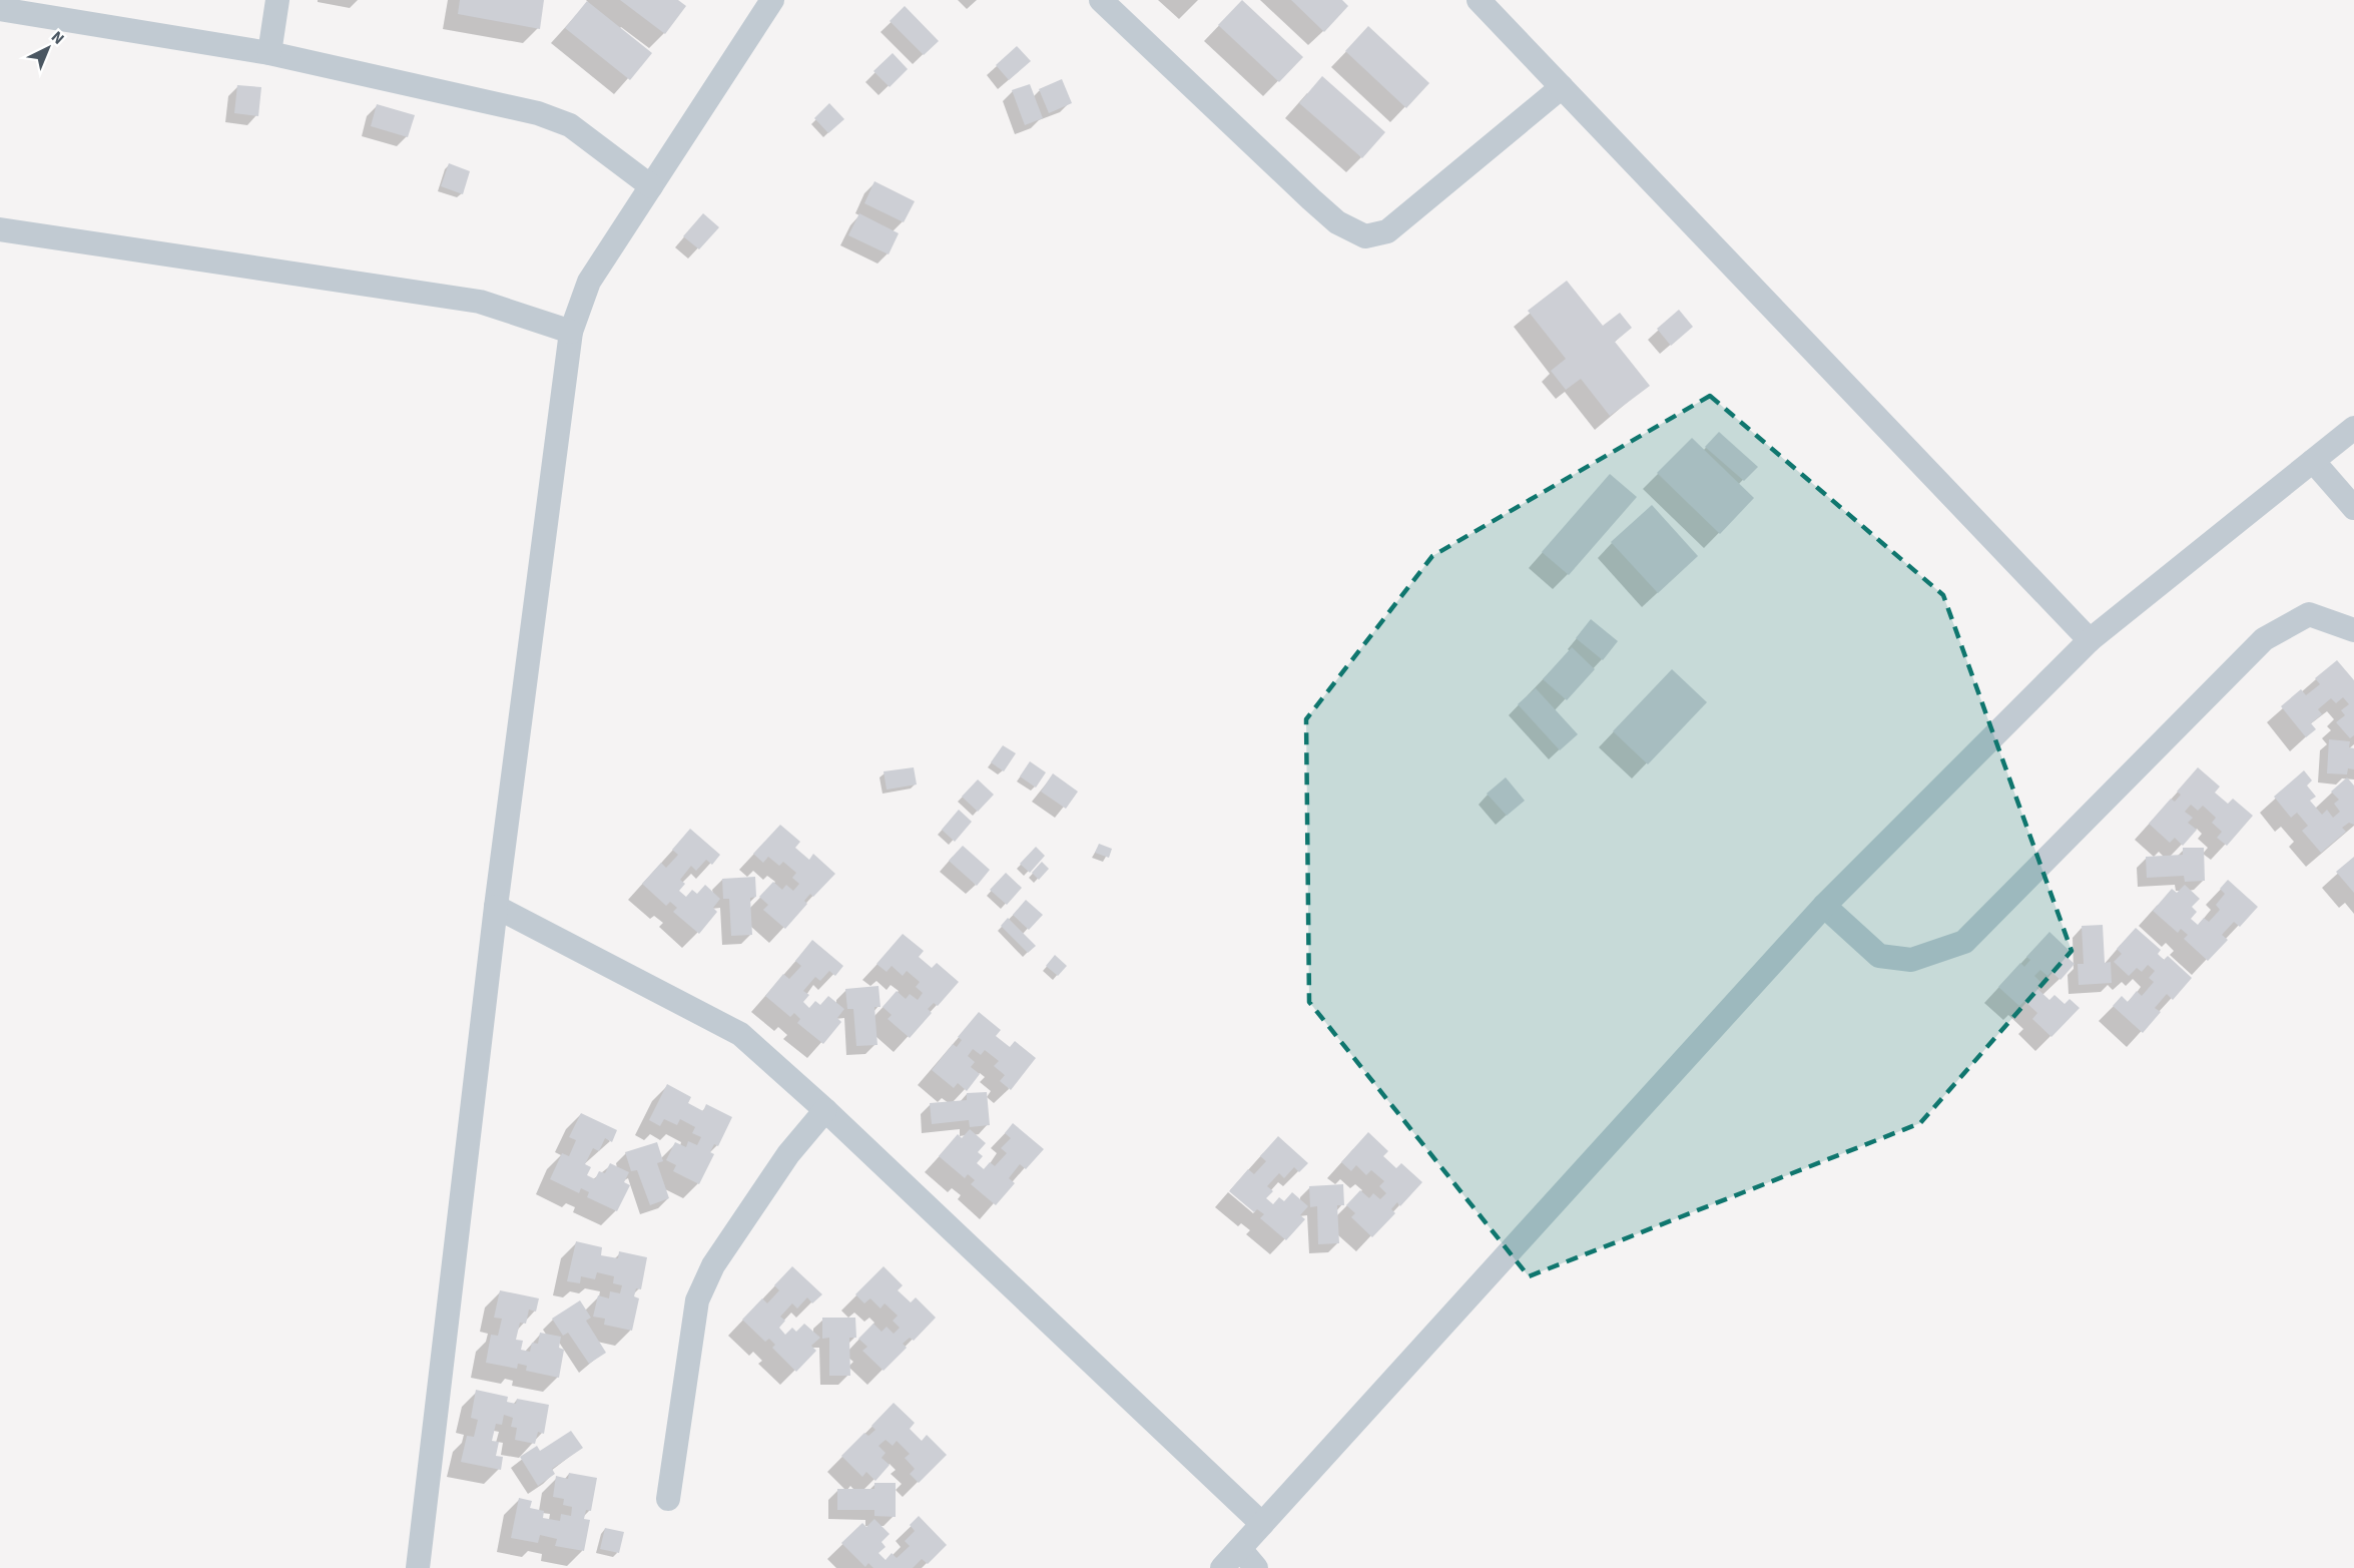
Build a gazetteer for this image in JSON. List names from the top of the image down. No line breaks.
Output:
{"north":"top right"}
